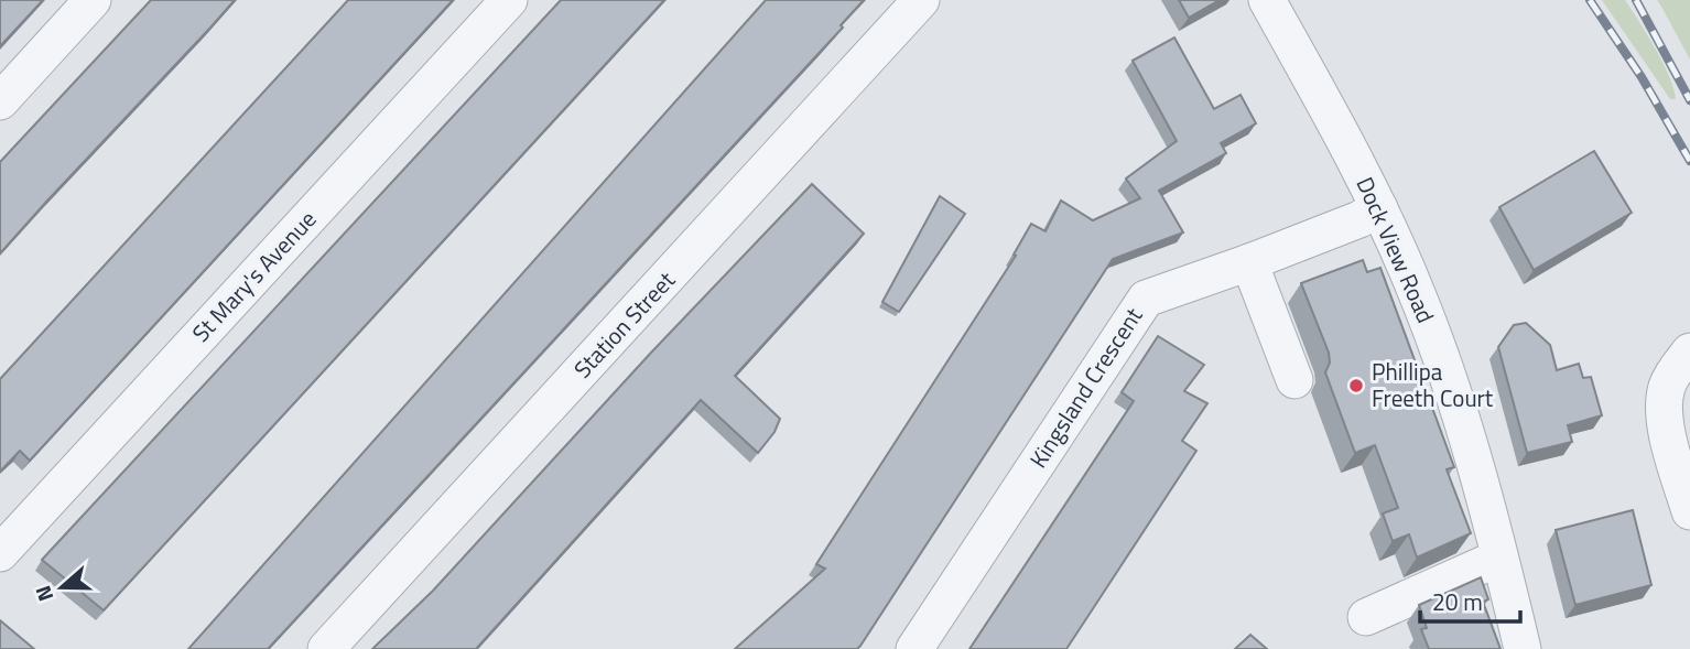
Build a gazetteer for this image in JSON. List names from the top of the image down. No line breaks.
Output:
{"streets":{"street":["Dock View Road","St Mary's Avenue","Station Street","Kingsland Crescent"]},"crossings":[["Dock View Road","Kingsland Crescent"]],"places":["Phillipa Freeth Court"],"scale_bar":"20 m","north":"left"}
